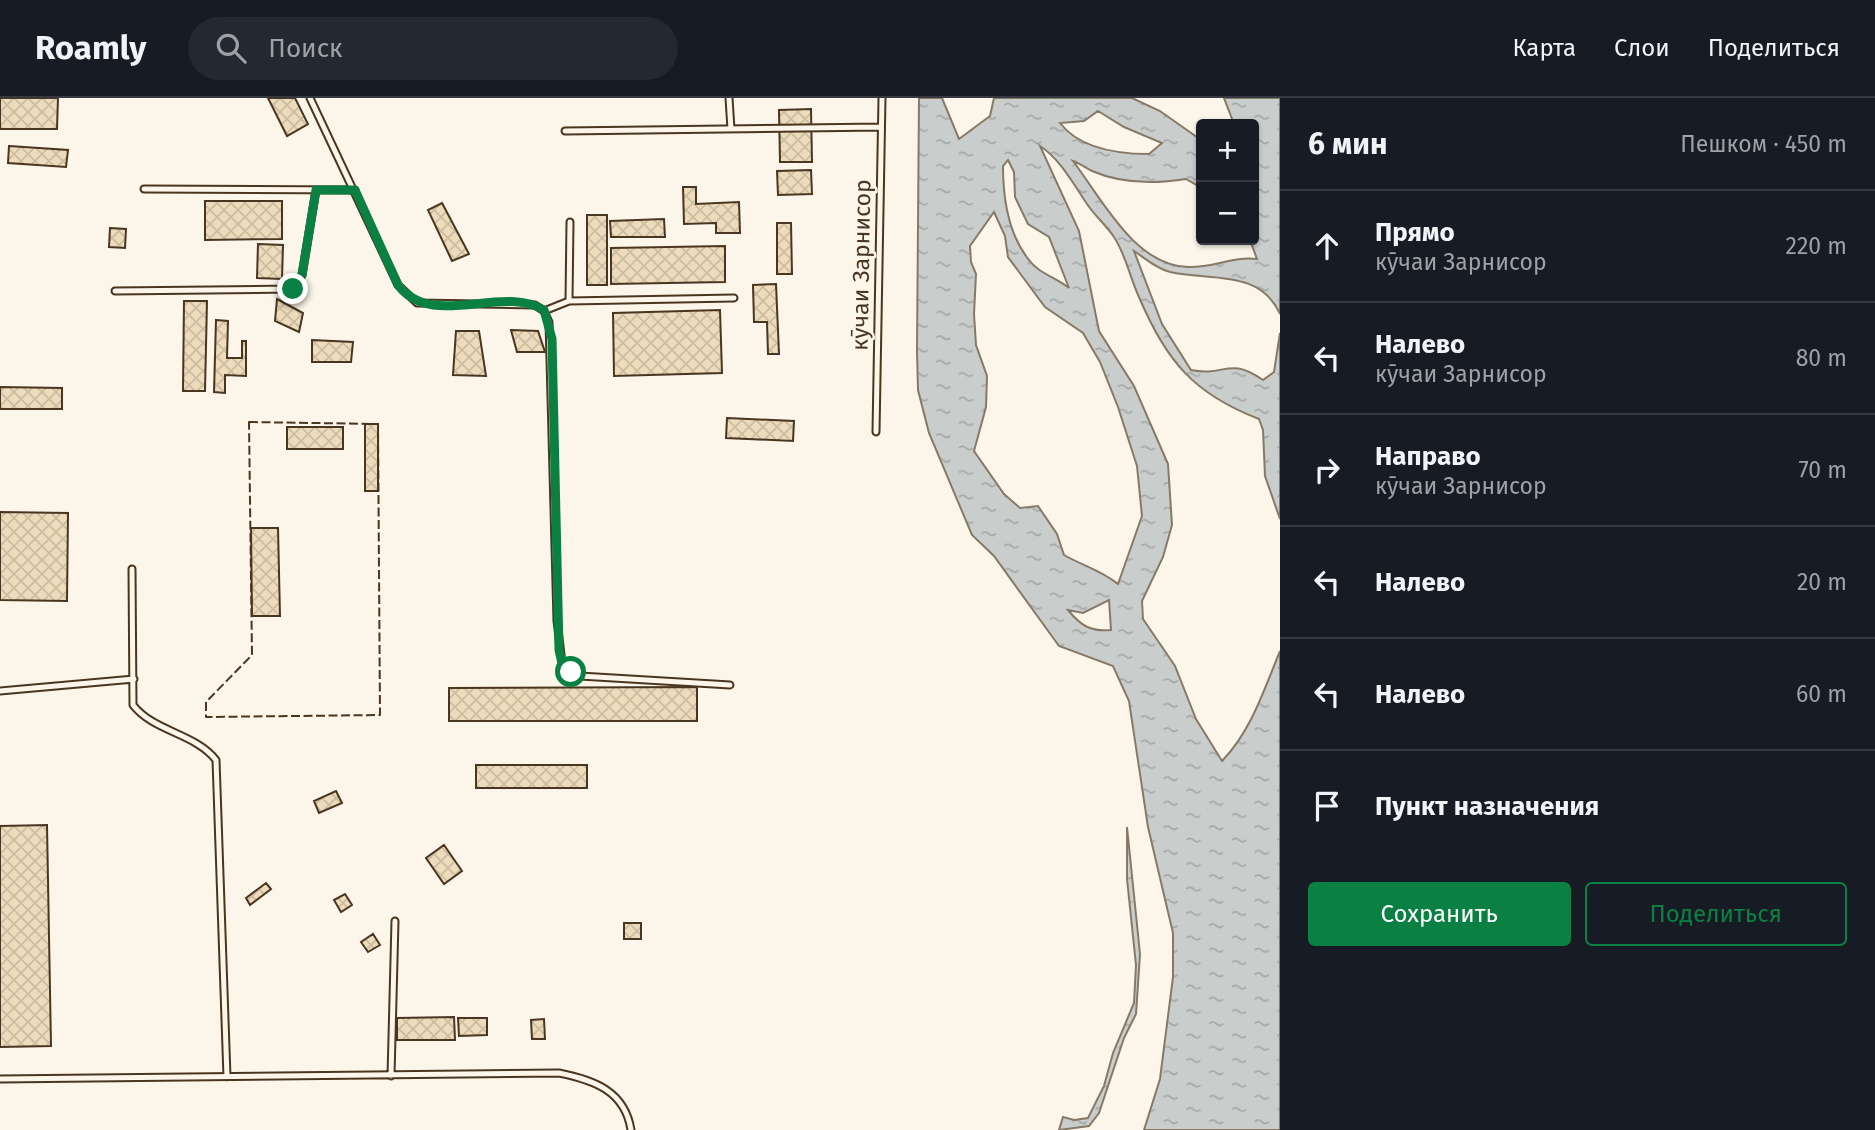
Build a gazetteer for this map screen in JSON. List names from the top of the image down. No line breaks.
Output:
{"streets":{"lane":["кӯчаи Зарнисор"]},"page":{"header":"Roamly","search":"Поиск","nav":["Карта","Слои","Поделиться"],"heading":["6 мин","Пешком · 450 m"],"map_buttons":["+","−"],"list":[["Прямо","кӯчаи Зарнисор","220 m"],["Налево","кӯчаи Зарнисор","80 m"],["Направо","кӯчаи Зарнисор","70 m"],["Налево","20 m"],["Налево","60 m"],"Пункт назначения"],"buttons":["Сохранить","Поделиться"]}}
